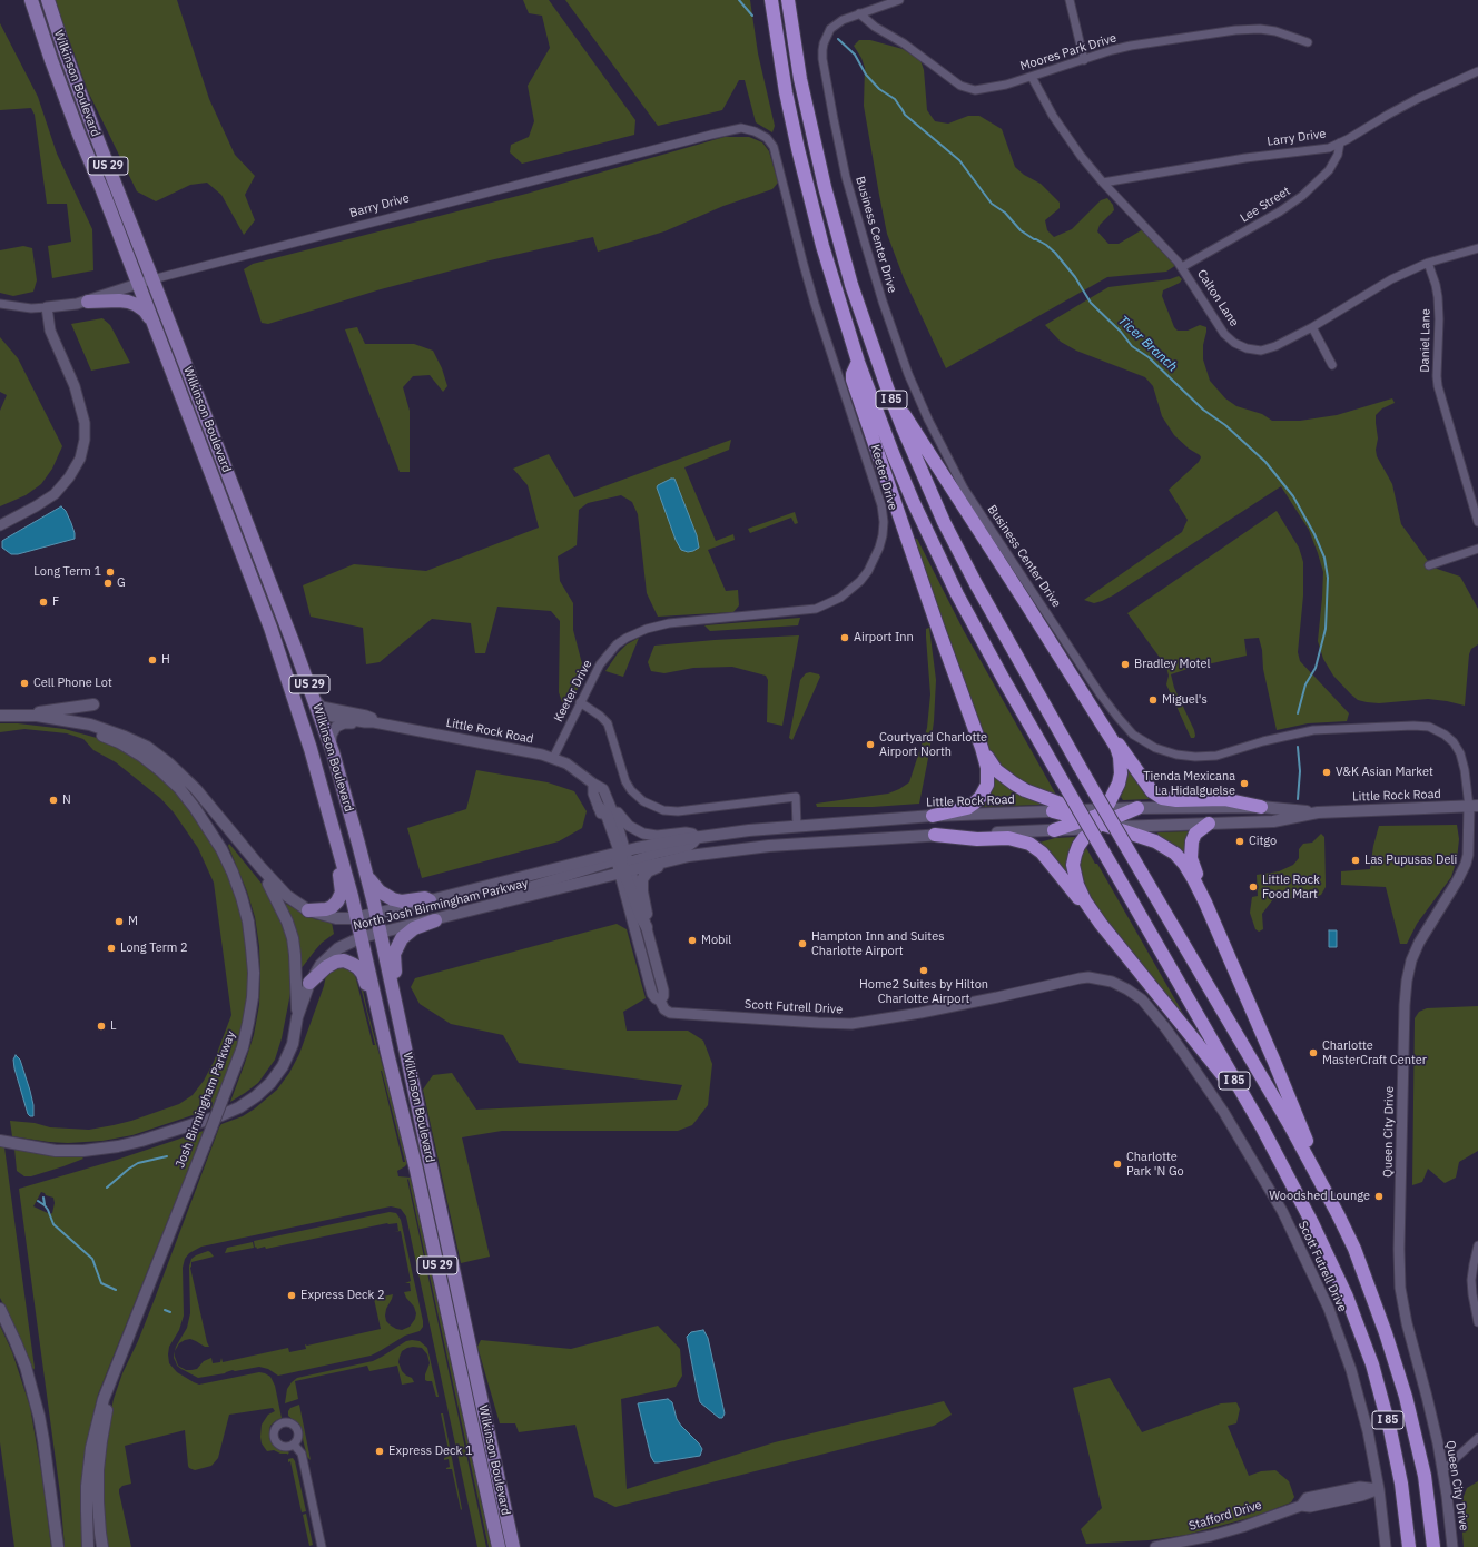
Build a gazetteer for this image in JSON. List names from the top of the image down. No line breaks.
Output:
{"streets":{"highway":["I 85"],"main road":["Wilkinson Boulevard","US 29","Little Rock Road","North Josh Birmingham Parkway","Josh Birmingham Parkway"],"street":["Moores Park Drive","Larry Drive","Lee Street","Barry Drive","Business Center Drive","Calton Lane","Daniel Lane","Keeter Drive","Scott Futrell Drive","Queen City Drive","Stafford Drive"]},"crossings":[["Moores Park Drive","Business Center Drive"],["Moores Park Drive","Calton Lane"],["Wilkinson Boulevard","Barry Drive"],["Wilkinson Boulevard","Little Rock Road"],["Wilkinson Boulevard","North Josh Birmingham Parkway"],["Larry Drive","Lee Street"],["Larry Drive","Calton Lane"],["Lee Street","Calton Lane"],["Barry Drive","Keeter Drive"],["Business Center Drive","Little Rock Road"],["Business Center Drive","Queen City Drive"],["Calton Lane","Daniel Lane"],["Keeter Drive","Little Rock Road"],["Little Rock Road","North Josh Birmingham Parkway"],["Little Rock Road","Scott Futrell Drive"],["Little Rock Road","Queen City Drive"],["North Josh Birmingham Parkway","Scott Futrell Drive"],["North Josh Birmingham Parkway","Josh Birmingham Parkway"],["Scott Futrell Drive","Stafford Drive"]],"water":["Ticer Branch"],"places":["Long Term 1","G","F","Airport Inn","H","Bradley Motel","Cell Phone Lot","Miguel's","Courtyard Charlotte Airport North","V&K Asian Market","Tienda Mexicana La Hidalguelse","N","Citgo","Las Pupusas Deli","Little Rock Food Mart","M","Mobil","Hampton Inn and Suites Charlotte Airport","Long Term 2","Home2 Suites by Hilton Charlotte Airport","L","Charlotte MasterCraft Center","Charlotte Park 'N Go","Woodshed Lounge","Express Deck 2","Express Deck 1"]}
